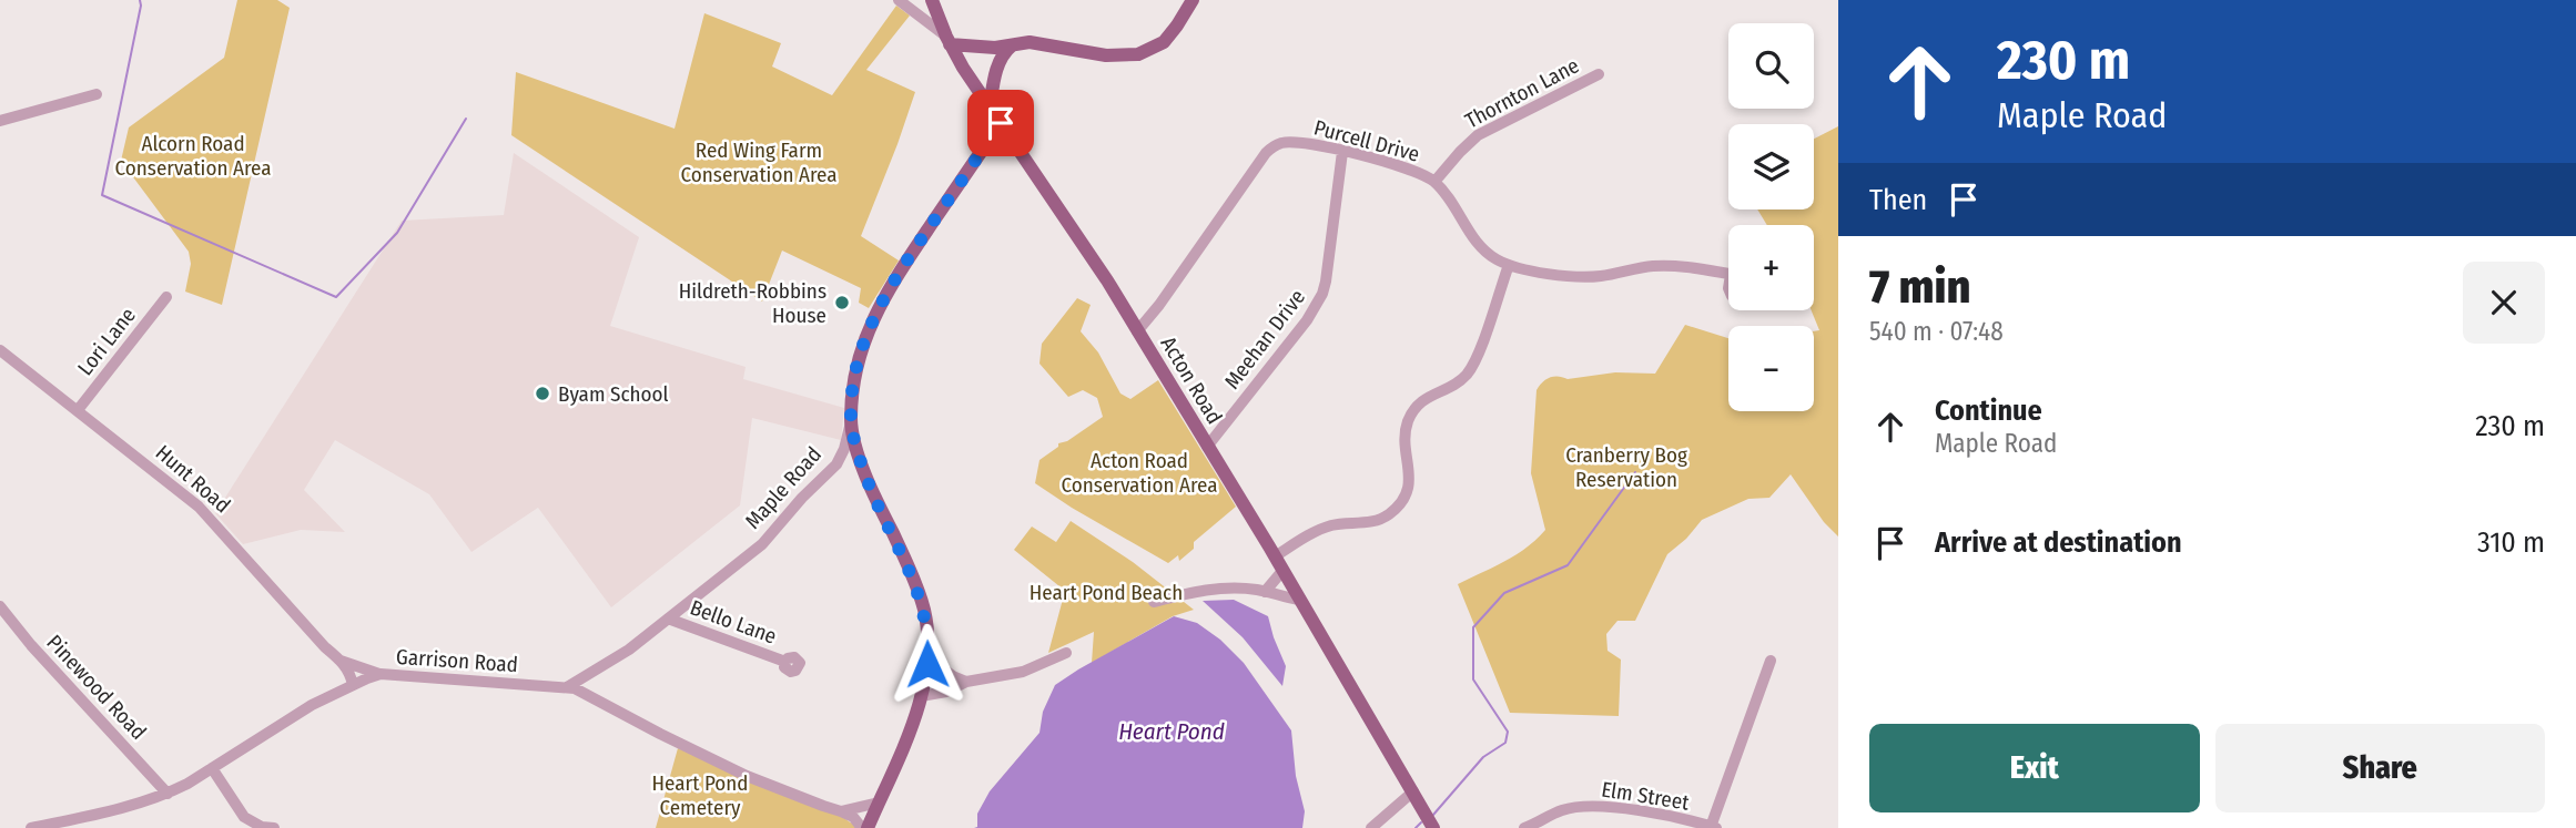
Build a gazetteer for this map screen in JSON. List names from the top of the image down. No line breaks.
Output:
{"streets":{"main road":["Acton Road","Maple Road"],"street":["Thornton Lane","Purcell Drive","Meehan Drive","Lori Lane","Hunt Road","Bello Lane","Garrison Road","Pinewood Road","Elm Street"]},"crossings":[["Thornton Lane","Purcell Drive"],["Purcell Drive","Meehan Drive"],["Purcell Drive","Acton Road"],["Meehan Drive","Acton Road"],["Lori Lane","Hunt Road"],["Acton Road","Maple Road"],["Hunt Road","Garrison Road"],["Maple Road","Bello Lane"],["Maple Road","Garrison Road"],["Garrison Road","Pinewood Road"]],"water":["Heart Pond"],"parks":["Alcorn Road Conservation Area","Red Wing Farm Conservation Area","Cranberry Bog Reservation","Acton Road Conservation Area","Heart Pond Beach","Heart Pond Cemetery"],"places":["Hildreth-Robbins House","Byam School"],"page":{"turn":["230 m","Maple Road"],"map_buttons":["+","−"],"then":"Then","heading":["7 min","540 m · 07:48"],"list":[{"name":"Continue","note":"Maple Road","value":"230 m"},{"name":"Arrive at destination","value":"310 m"}],"buttons":["Exit","Share"]}}
